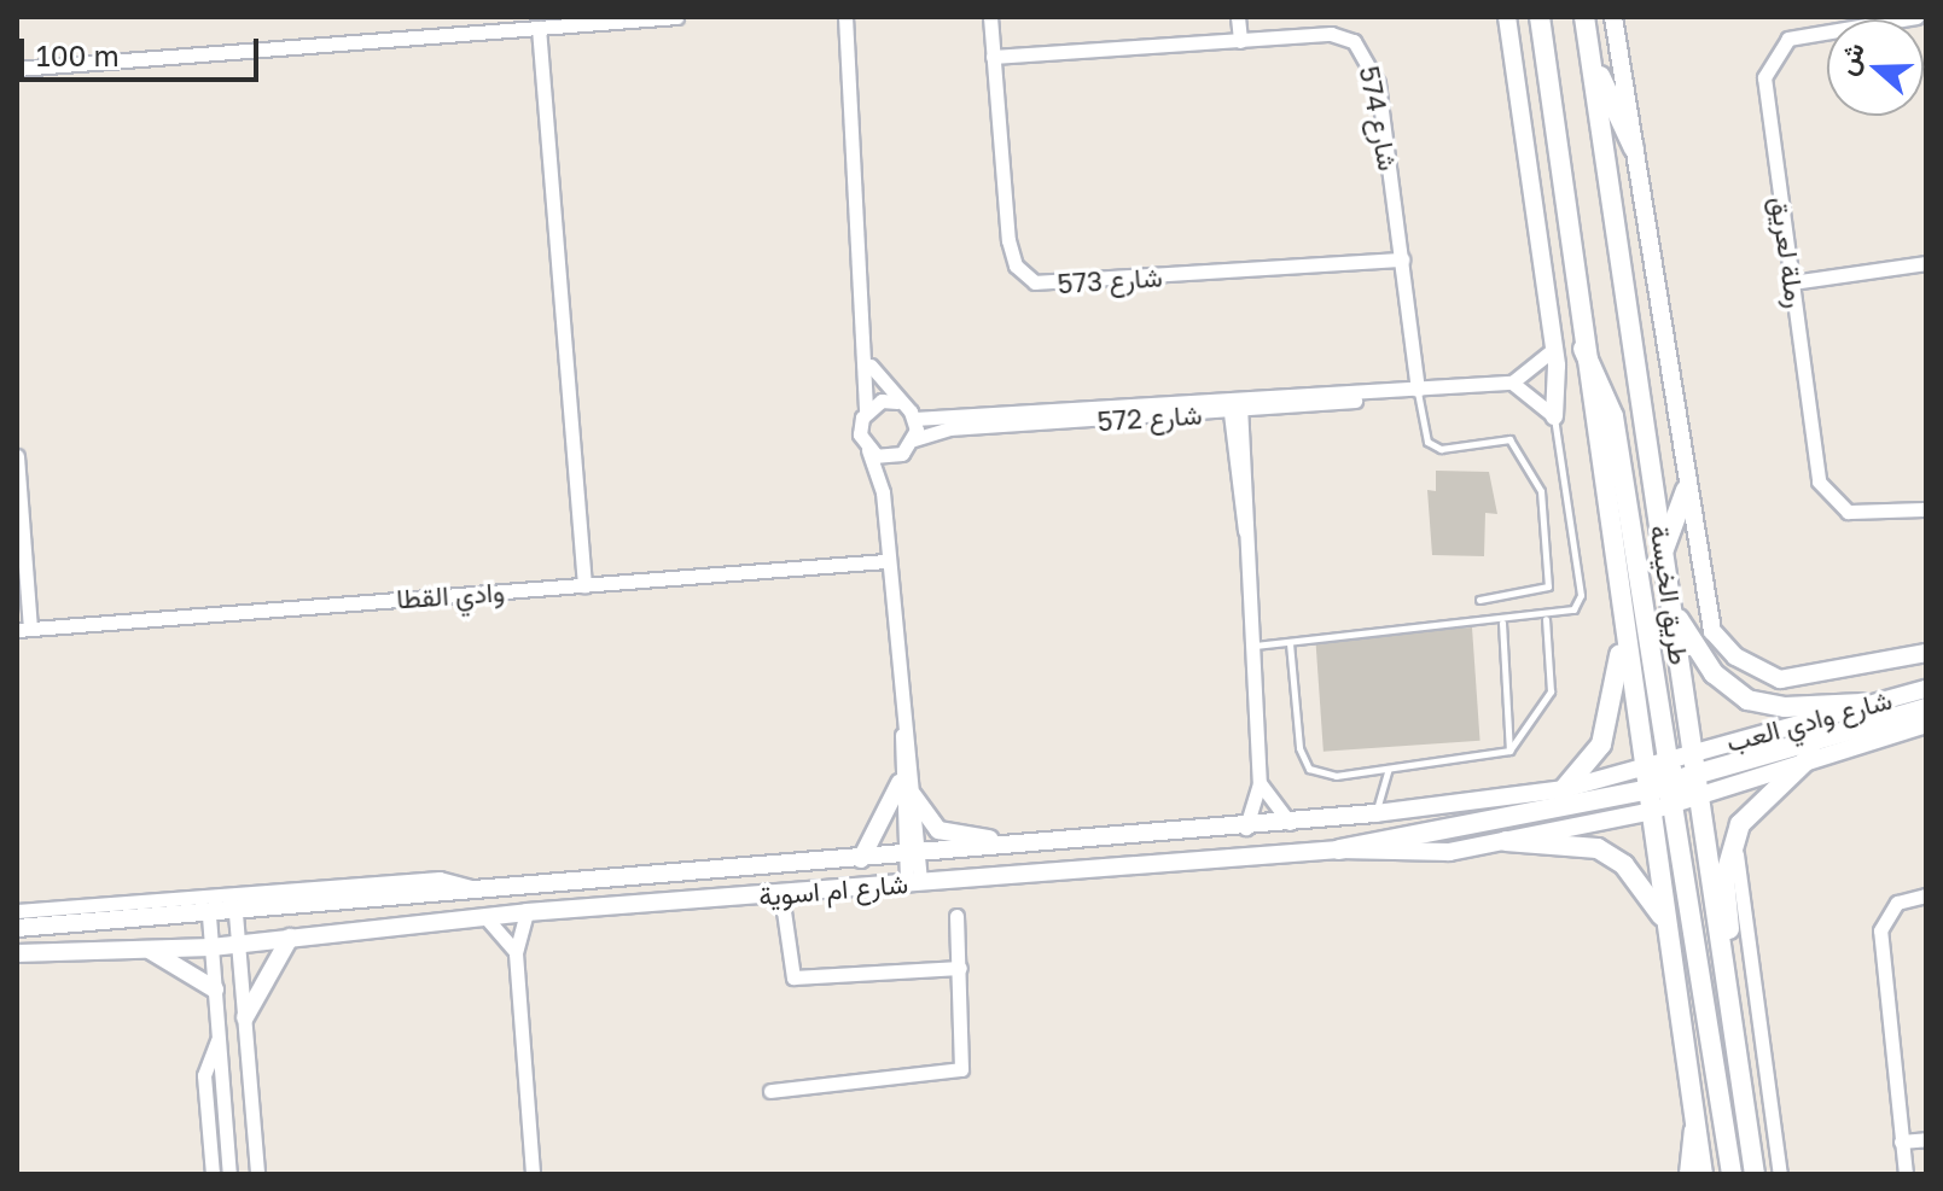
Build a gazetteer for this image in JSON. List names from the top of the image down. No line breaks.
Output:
{"streets":{"main road":["طريق الخيسة"],"street":["شارع 574","رملة لعريق","شارع 573","شارع 572","وادي القطا","شارع وادي العب","شارع ام اسوية"]},"crossings":[["شارع 574","شارع 573"],["شارع 574","شارع 572"],["طريق الخيسة","شارع وادي العب"],["طريق الخيسة","شارع ام اسوية"]],"scale_bar":"100 m","north":"left"}
